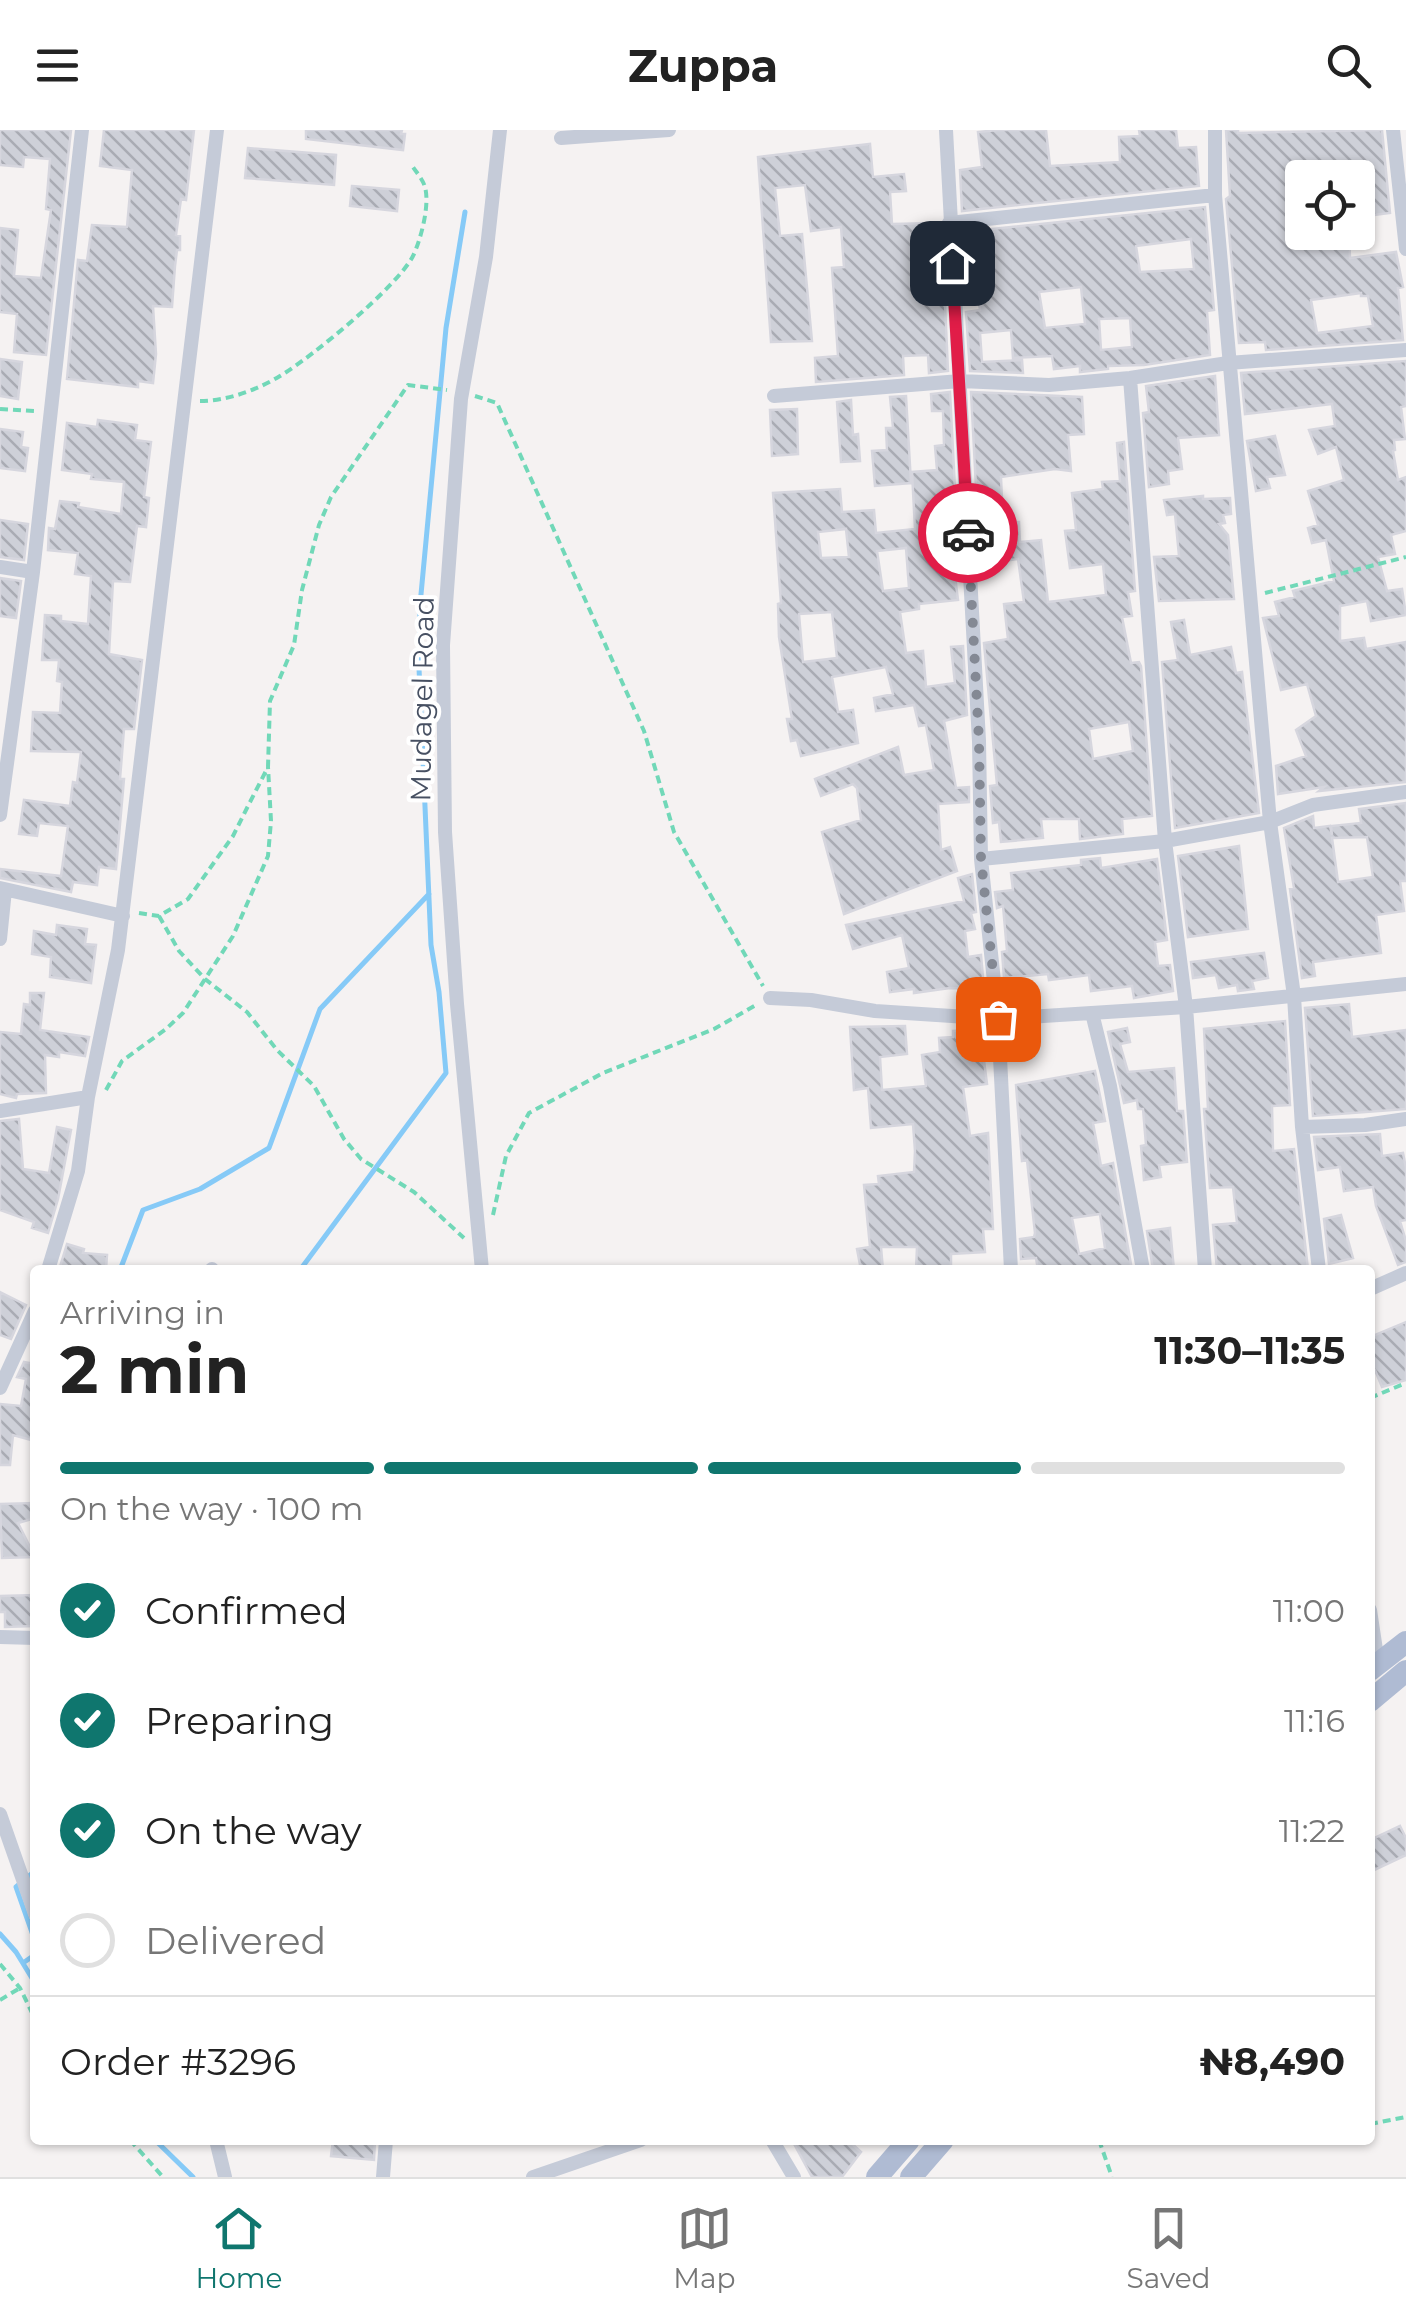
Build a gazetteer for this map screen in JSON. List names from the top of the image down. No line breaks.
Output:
{"streets":{"street":["Mudagel Road"]},"page":{"header":"Zuppa","heading":["2 min","Arriving in","11:30–11:35"],"panel":["Order #3296","₦8,490"],"bar":"On the way · 100 m","list":[["Confirmed","11:00"],["Preparing","11:16"],["On the way","11:22"],"Delivered"],"tabs":["Home","Map","Saved"]}}
